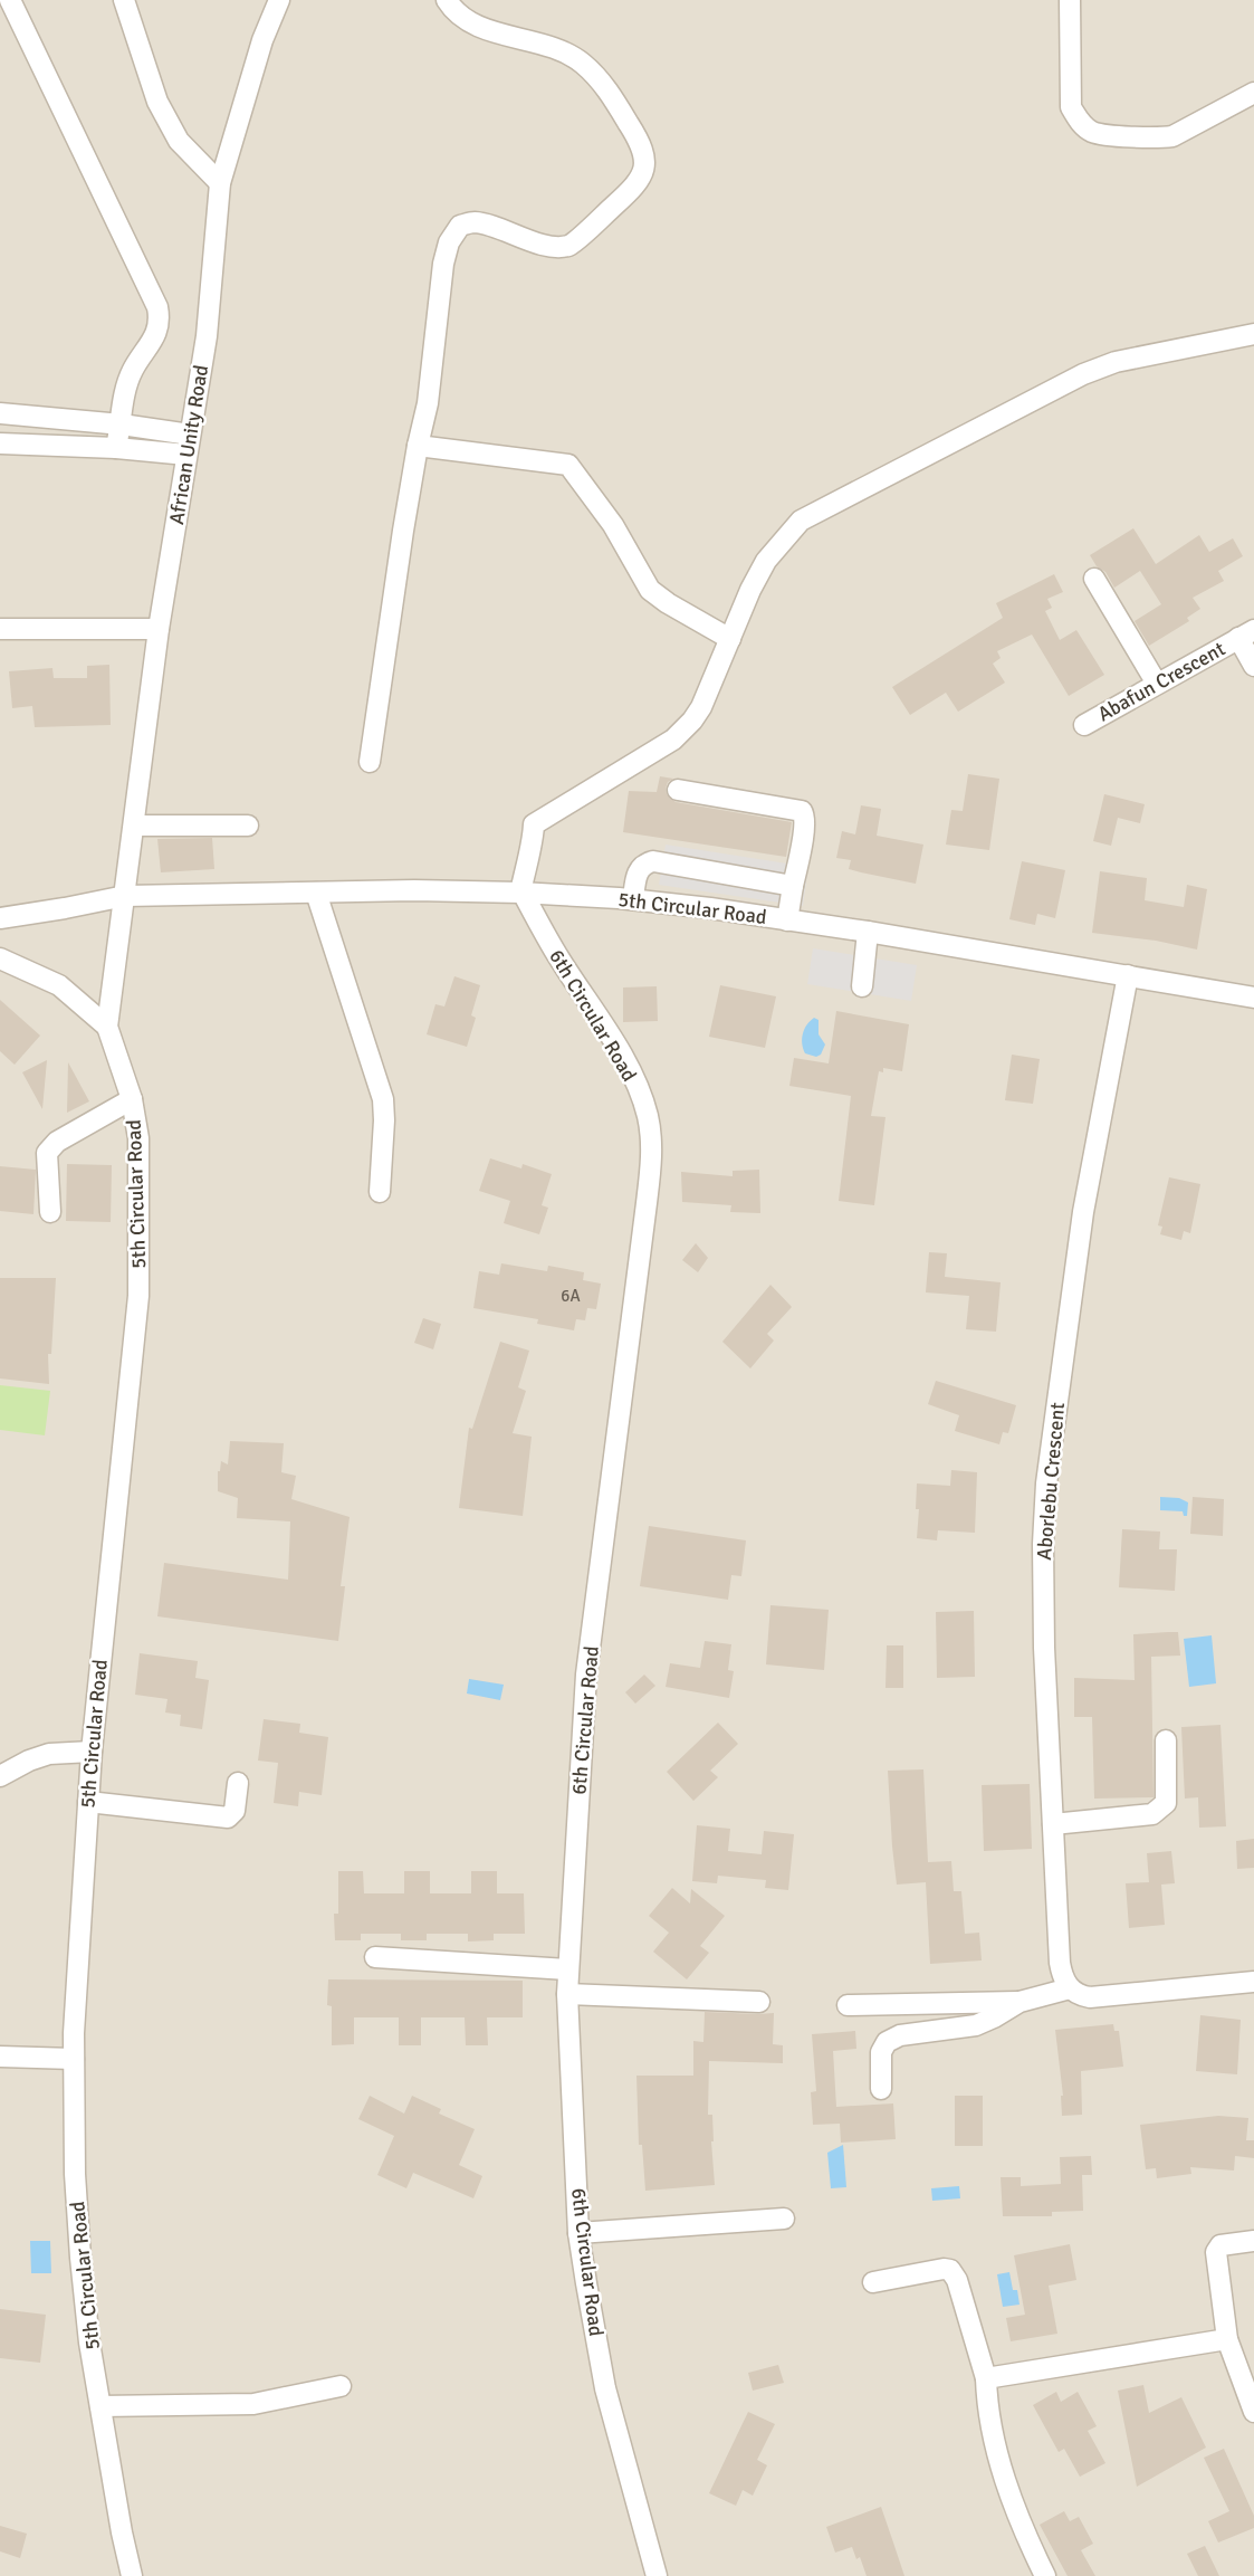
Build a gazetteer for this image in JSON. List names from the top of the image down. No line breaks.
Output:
{"streets":{"street":["African Unity Road","Abafun Crescent","5th Circular Road","6th Circular Road","Aborlebu Crescent"]},"crossings":[["African Unity Road","5th Circular Road"],["5th Circular Road","6th Circular Road"],["5th Circular Road","Aborlebu Crescent"]],"house_numbers":["6A"]}
